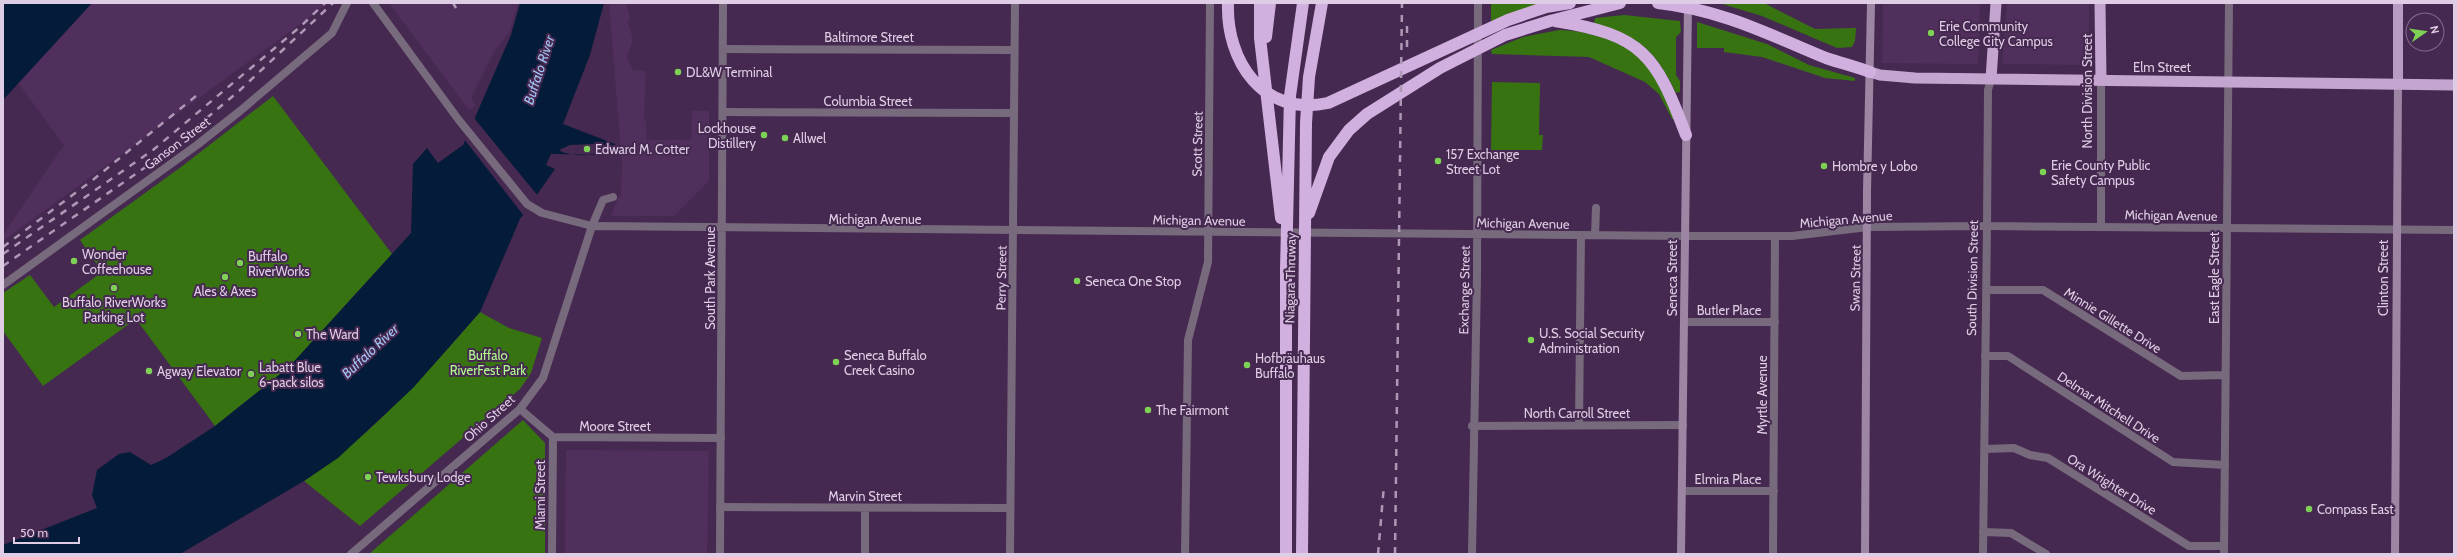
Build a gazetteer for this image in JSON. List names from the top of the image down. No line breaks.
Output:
{"streets":{"highway":["Elm Street","North Division Street","Niagara Thruway","South Division Street"],"main road":["Seneca Street","Swan Street","Clinton Street"],"street":["Baltimore Street","Columbia Street","Ganson Street","Scott Street","Michigan Avenue","South Park Avenue","Perry Street","East Eagle Street","Exchange Street","Butler Place","Minnie Gillette Drive","Myrtle Avenue","Delmar Mitchell Drive","North Carroll Street","Ohio Street","Moore Street","Elmira Place","Ora Wrighter Drive","Miami Street","Marvin Street"]},"crossings":[["Baltimore Street","South Park Avenue"],["Baltimore Street","Perry Street"],["Elm Street","North Division Street"],["Elm Street","Swan Street"],["Elm Street","South Division Street"],["Elm Street","East Eagle Street"],["Elm Street","Clinton Street"],["North Division Street","Michigan Avenue"],["Columbia Street","South Park Avenue"],["Columbia Street","Perry Street"],["Scott Street","Michigan Avenue"],["Michigan Avenue","South Park Avenue"],["Michigan Avenue","Perry Street"],["Michigan Avenue","Seneca Street"],["Michigan Avenue","Swan Street"],["Michigan Avenue","South Division Street"],["Michigan Avenue","East Eagle Street"],["Michigan Avenue","Clinton Street"],["Michigan Avenue","Myrtle Avenue"],["Michigan Avenue","Ohio Street"],["South Park Avenue","Moore Street"],["South Park Avenue","Marvin Street"],["Perry Street","Marvin Street"],["Seneca Street","Butler Place"],["Seneca Street","North Carroll Street"],["Seneca Street","Elmira Place"],["South Division Street","Minnie Gillette Drive"],["South Division Street","Delmar Mitchell Drive"],["South Division Street","Ora Wrighter Drive"],["East Eagle Street","Minnie Gillette Drive"],["East Eagle Street","Delmar Mitchell Drive"],["East Eagle Street","Ora Wrighter Drive"],["Exchange Street","North Carroll Street"],["Butler Place","Myrtle Avenue"],["Myrtle Avenue","Elmira Place"],["Moore Street","Miami Street"]],"water":["Buffalo River"],"parks":["Buffalo RiverFest Park"],"places":["Erie Community College City Campus","DL&W Terminal","Lockhouse Distillery","Allwel","Edward M. Cotter","157 Exchange Street Lot","Hombre y Lobo","Erie County Public Safety Campus","Wonder Coffeehouse","Buffalo RiverWorks","Ales & Axes","Seneca One Stop","Buffalo RiverWorks Parking Lot","The Ward","U.S. Social Security Administration","Seneca Buffalo Creek Casino","Hofbräuhaus Buffalo","Agway Elevator","Labatt Blue 6-pack silos","The Fairmont","Tewksbury Lodge","Compass East"],"scale_bar":"50 m","north":"right"}
